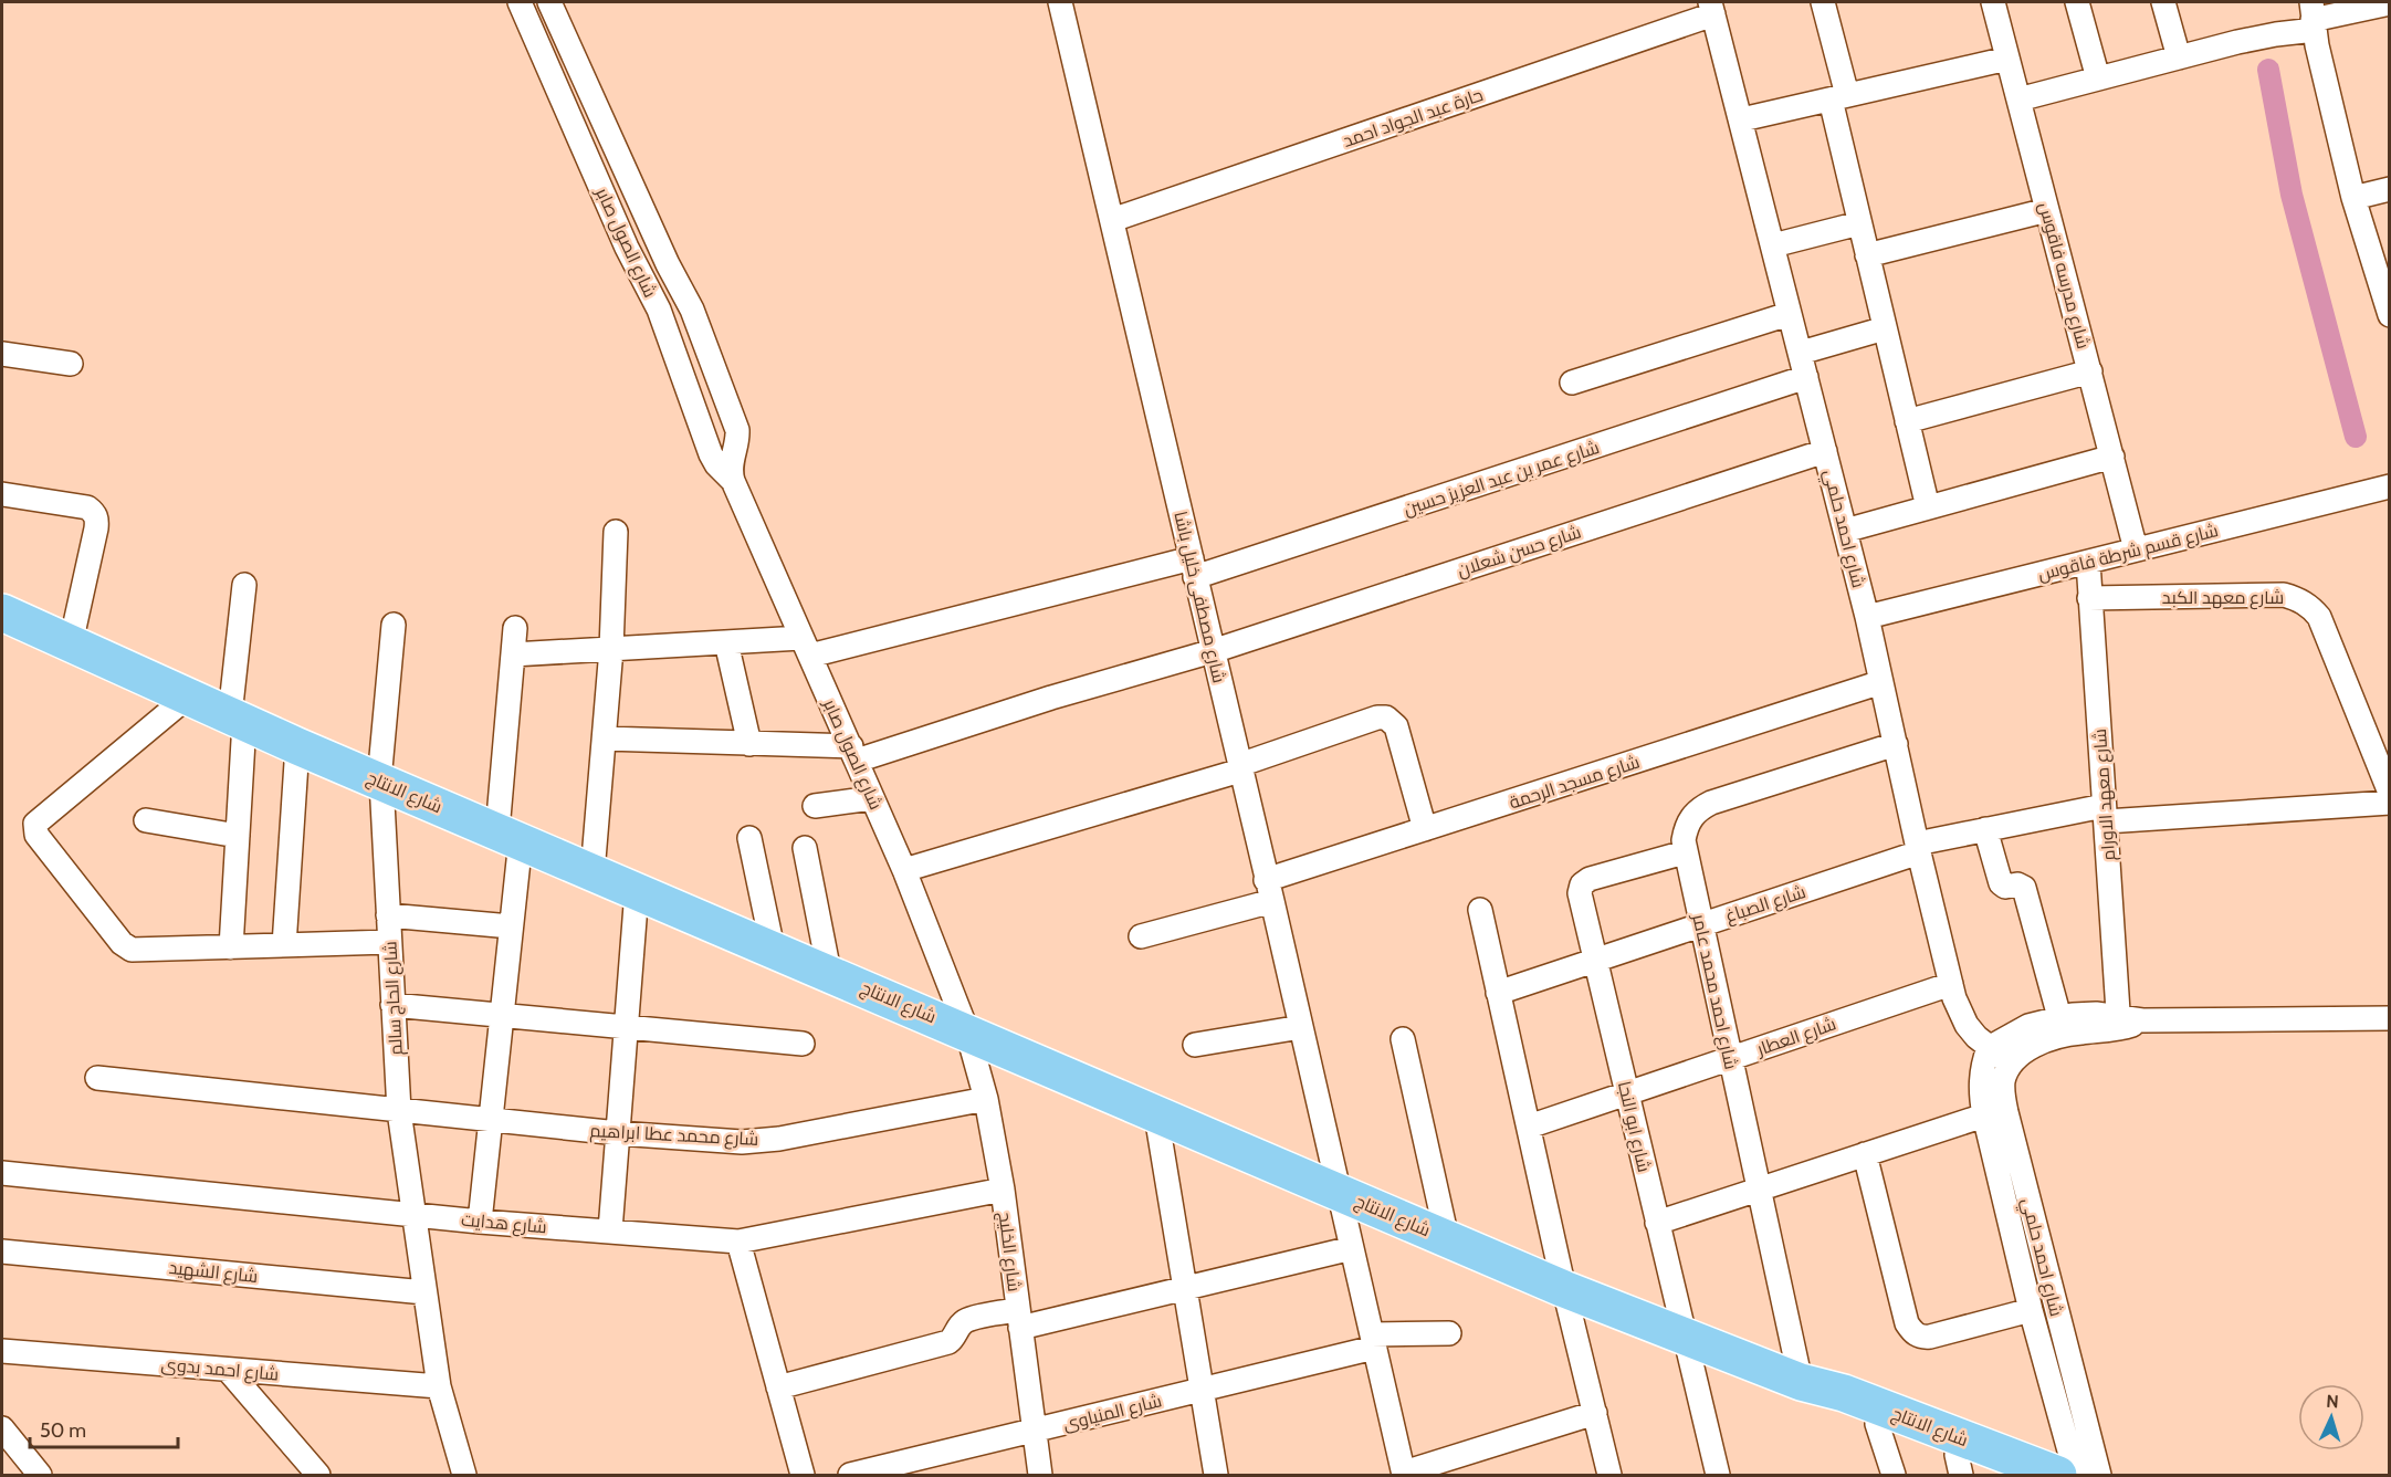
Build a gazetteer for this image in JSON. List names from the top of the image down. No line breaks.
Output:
{"streets":{"main road":["شارع الانتاج"],"street":["حارة عبد الجواد احمد","شارع الصول صابر","شارع مدرسه فاقوس","شارع عمر بن عبد العزيز حسين","شارع احمد حلمي","شارع حسن شعلان","شارع قسم شرطة فاقوس","شارع مصطفى خليل باشا","شارع معهد الكبد","شارع مسجد الرحمة","شارع معهد الاورام","شارع الصباغ","شارع احمد محمد عامر","شارع الحاج سالم","شارع العطار","شارع ابو النجا","شارع محمد عطا ابراهيم","شارع هدايت","شارع الخليج","شارع الشهيد","شارع احمد بدوى","شارع المنياوى"]},"crossings":[["حارة عبد الجواد احمد","شارع احمد حلمي"],["حارة عبد الجواد احمد","شارع مصطفى خليل باشا"],["شارع الصول صابر","شارع عمر بن عبد العزيز حسين"],["شارع الصول صابر","شارع حسن شعلان"],["شارع الصول صابر","شارع الانتاج"],["شارع الصول صابر","شارع الخليج"],["شارع مدرسه فاقوس","شارع قسم شرطة فاقوس"],["شارع عمر بن عبد العزيز حسين","شارع احمد حلمي"],["شارع عمر بن عبد العزيز حسين","شارع مصطفى خليل باشا"],["شارع احمد حلمي","شارع حسن شعلان"],["شارع احمد حلمي","شارع قسم شرطة فاقوس"],["شارع احمد حلمي","شارع مسجد الرحمة"],["شارع احمد حلمي","شارع الصباغ"],["شارع احمد حلمي","شارع احمد محمد عامر"],["شارع احمد حلمي","شارع العطار"],["شارع حسن شعلان","شارع مصطفى خليل باشا"],["شارع قسم شرطة فاقوس","شارع معهد الاورام"],["شارع مصطفى خليل باشا","شارع مسجد الرحمة"],["شارع مصطفى خليل باشا","شارع الانتاج"],["شارع مصطفى خليل باشا","شارع المنياوى"],["شارع معهد الكبد","شارع معهد الاورام"],["شارع الانتاج","شارع احمد محمد عامر"],["شارع الانتاج","شارع الحاج سالم"],["شارع الانتاج","شارع ابو النجا"],["شارع الانتاج","شارع الخليج"],["شارع معهد الاورام","شارع الصباغ"],["شارع الصباغ","شارع احمد محمد عامر"],["شارع الصباغ","شارع ابو النجا"],["شارع احمد محمد عامر","شارع العطار"],["شارع احمد محمد عامر","شارع ابو النجا"],["شارع الحاج سالم","شارع محمد عطا ابراهيم"],["شارع الحاج سالم","شارع هدايت"],["شارع الحاج سالم","شارع الشهيد"],["شارع الحاج سالم","شارع احمد بدوى"],["شارع العطار","شارع ابو النجا"],["شارع محمد عطا ابراهيم","شارع الخليج"],["شارع هدايت","شارع الخليج"],["شارع الخليج","شارع المنياوى"]],"scale_bar":"50 m","north":"top"}
